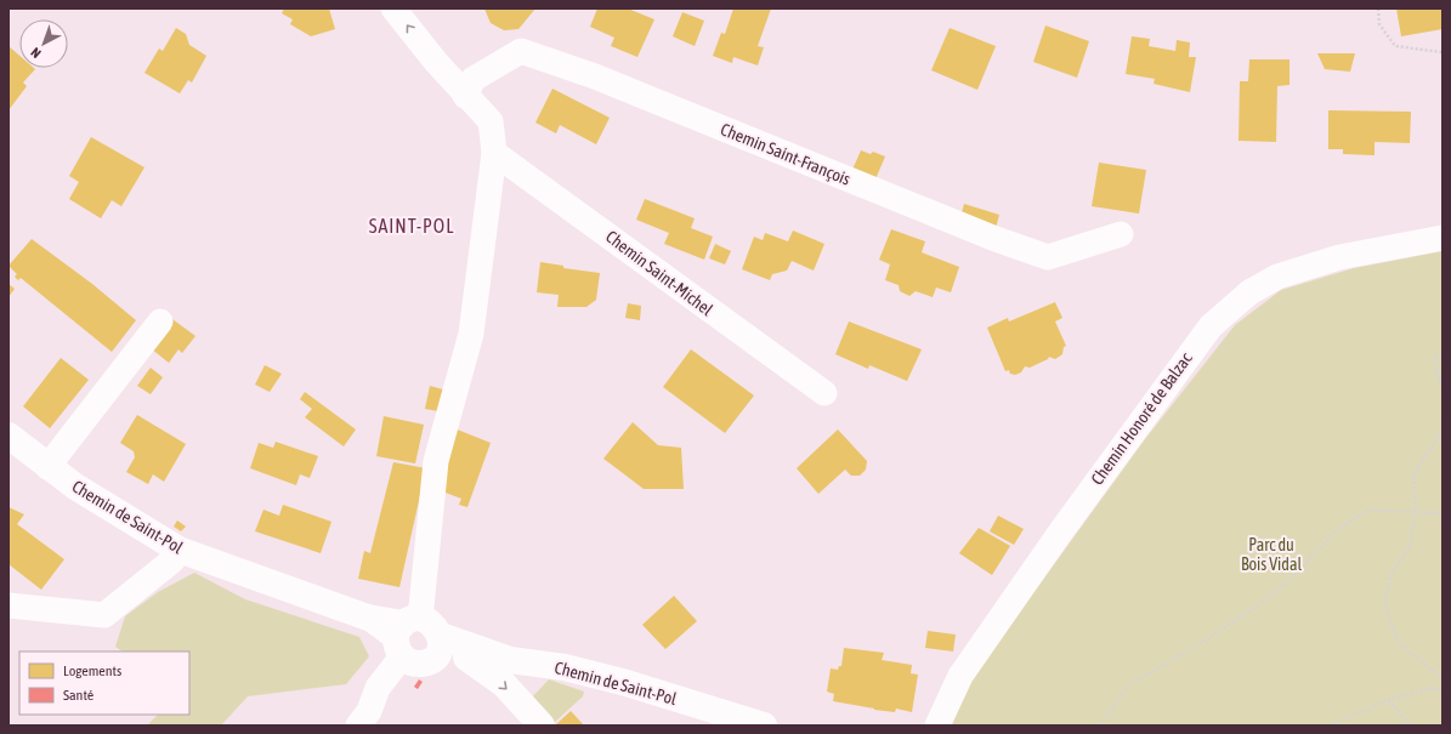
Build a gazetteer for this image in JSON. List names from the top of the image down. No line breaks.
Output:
{"streets":{"main road":["Chemin de Saint-Pol"],"street":["Chemin Saint-François","Chemin Saint-Michel","Chemin Honoré de Balzac"]},"districts":["SAINT-POL"],"parks":["Parc du Bois Vidal"],"legend":["Logements","Santé"],"north":"bottom left"}
